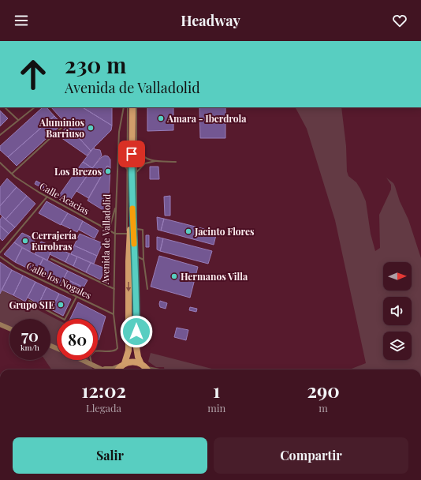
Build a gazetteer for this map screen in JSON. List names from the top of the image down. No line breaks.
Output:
{"streets":{"lane":["Calle Acacias","Avenida de Valladolid","Calle los Nogales"]},"crossings":[["Calle Acacias","Avenida de Valladolid"],["Avenida de Valladolid","Calle los Nogales"]],"places":["Amara - Iberdrola","Aluminios Barriuso","Los Brezos","Jacinto Flores","Cerrajería Eurobras","Hermanos Villa","Grupo SIE"],"north":"right","page":{"header":"Headway","turn":["230 m","Avenida de Valladolid"],"speed":"70 km/h","limit":"80","eta":["12:02","Llegada","1","min","290","m"],"buttons":["Salir","Compartir"]}}
